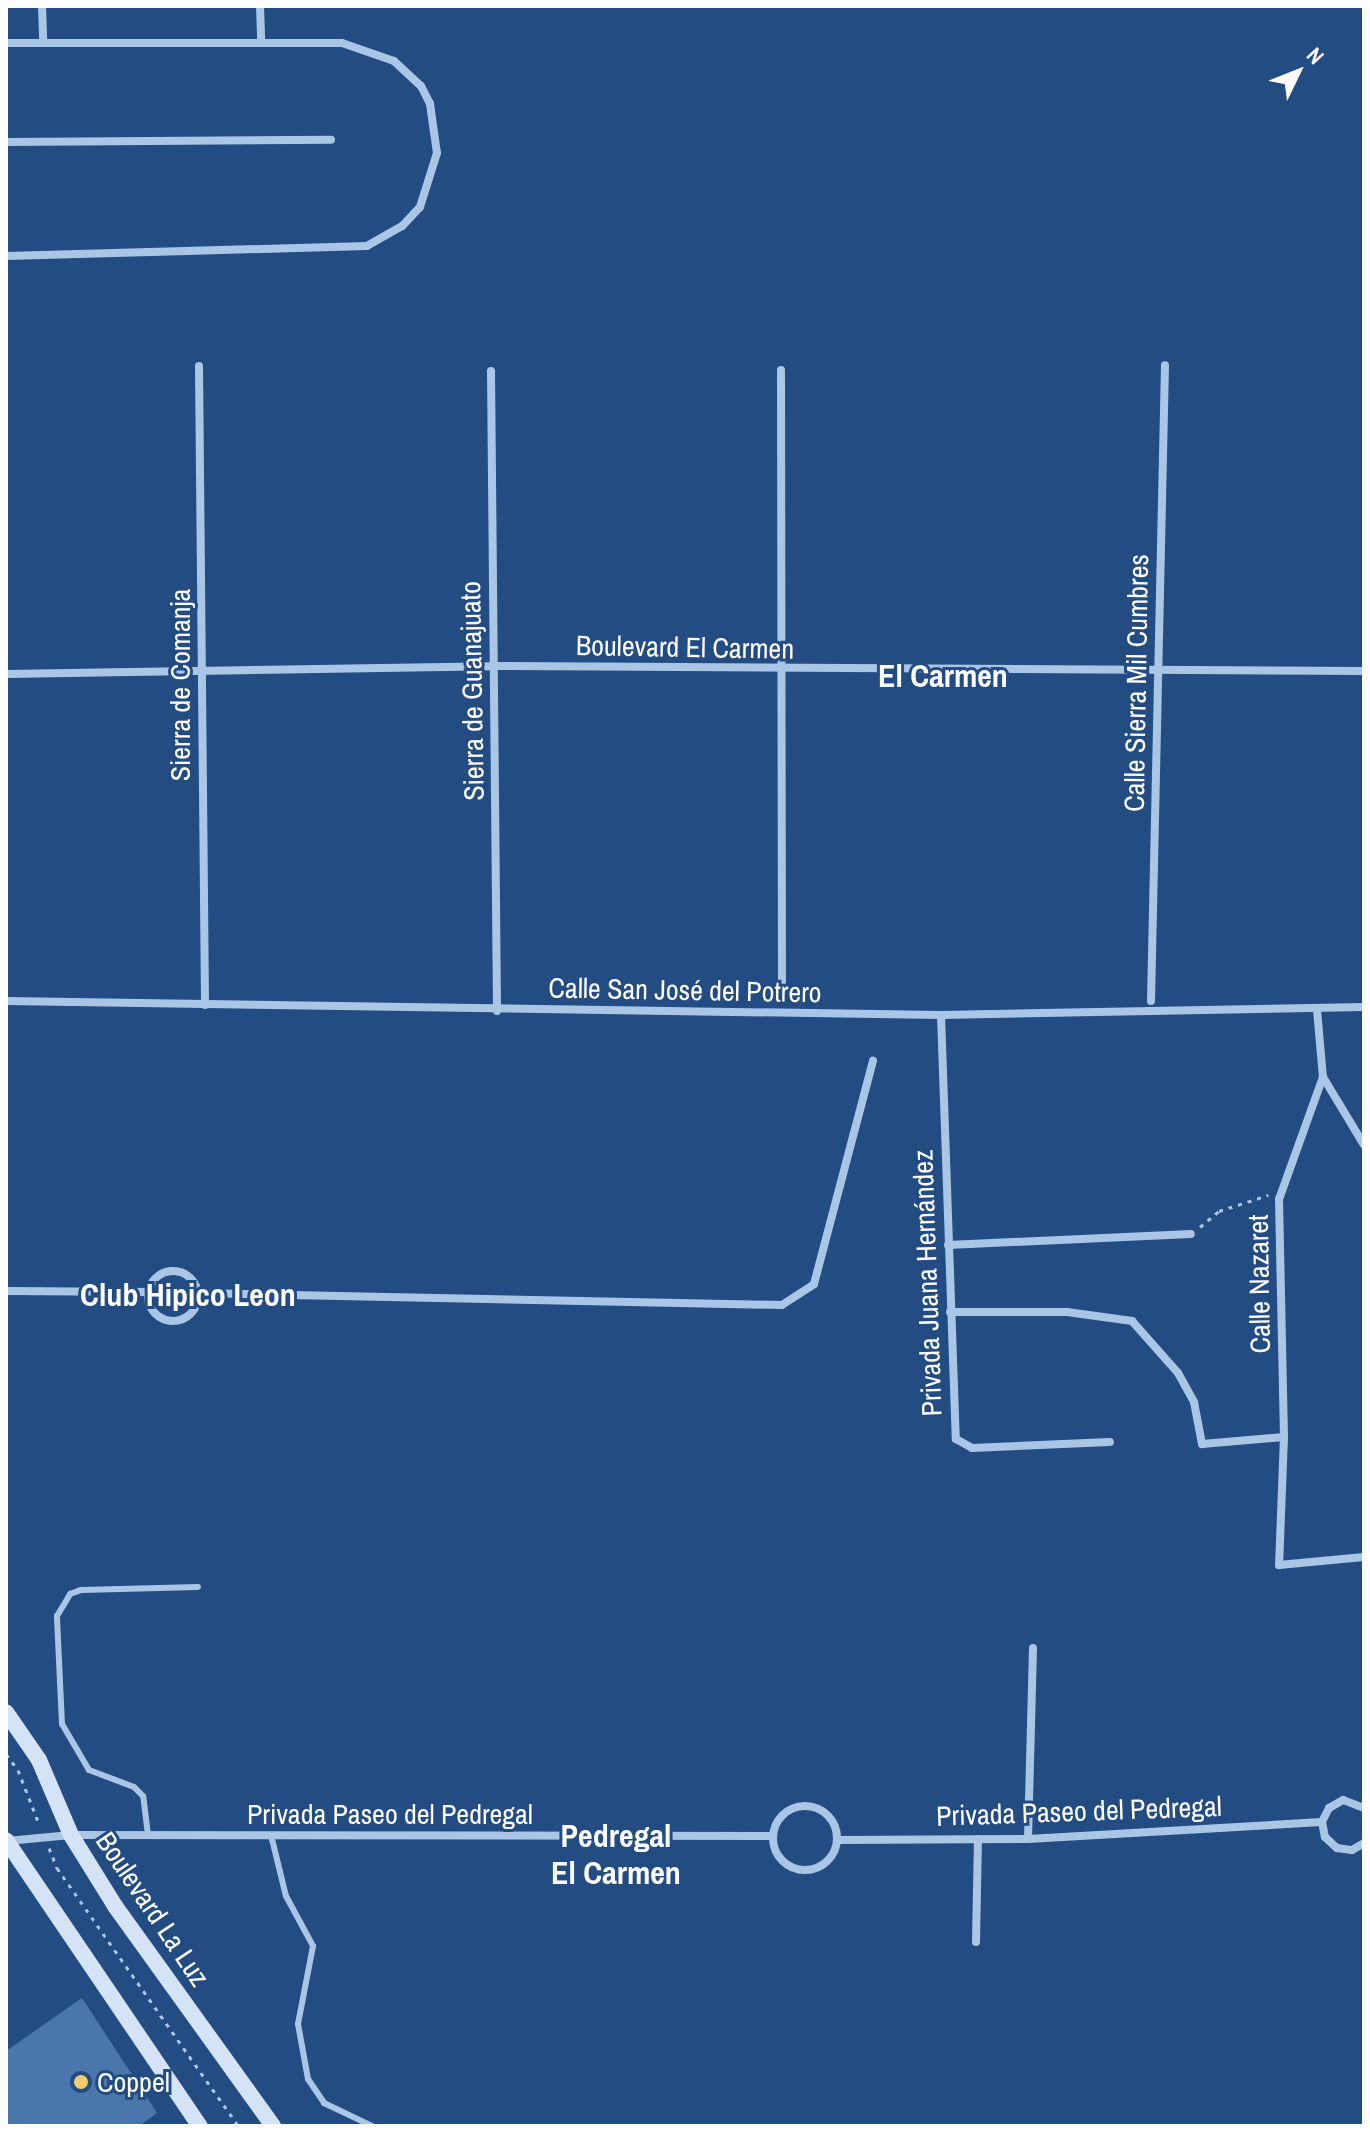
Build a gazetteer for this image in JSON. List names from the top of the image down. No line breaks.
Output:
{"streets":{"main road":["Boulevard La Luz"],"street":["Boulevard El Carmen","Calle Sierra Mil Cumbres","Sierra de Comanja","Sierra de Guanajuato","Calle San José del Potrero","Privada Juana Hernández","Calle Nazaret","Privada Paseo del Pedregal"]},"crossings":[["Boulevard El Carmen","Calle Sierra Mil Cumbres"],["Boulevard El Carmen","Sierra de Comanja"],["Boulevard El Carmen","Sierra de Guanajuato"],["Sierra de Comanja","Calle San José del Potrero"],["Sierra de Guanajuato","Calle San José del Potrero"],["Calle San José del Potrero","Privada Juana Hernández"],["Calle San José del Potrero","Calle Nazaret"],["Privada Paseo del Pedregal","Boulevard La Luz"]],"districts":["El Carmen","Club Hipico Leon","Pedregal El Carmen"],"places":["Coppel"],"north":"top right"}
